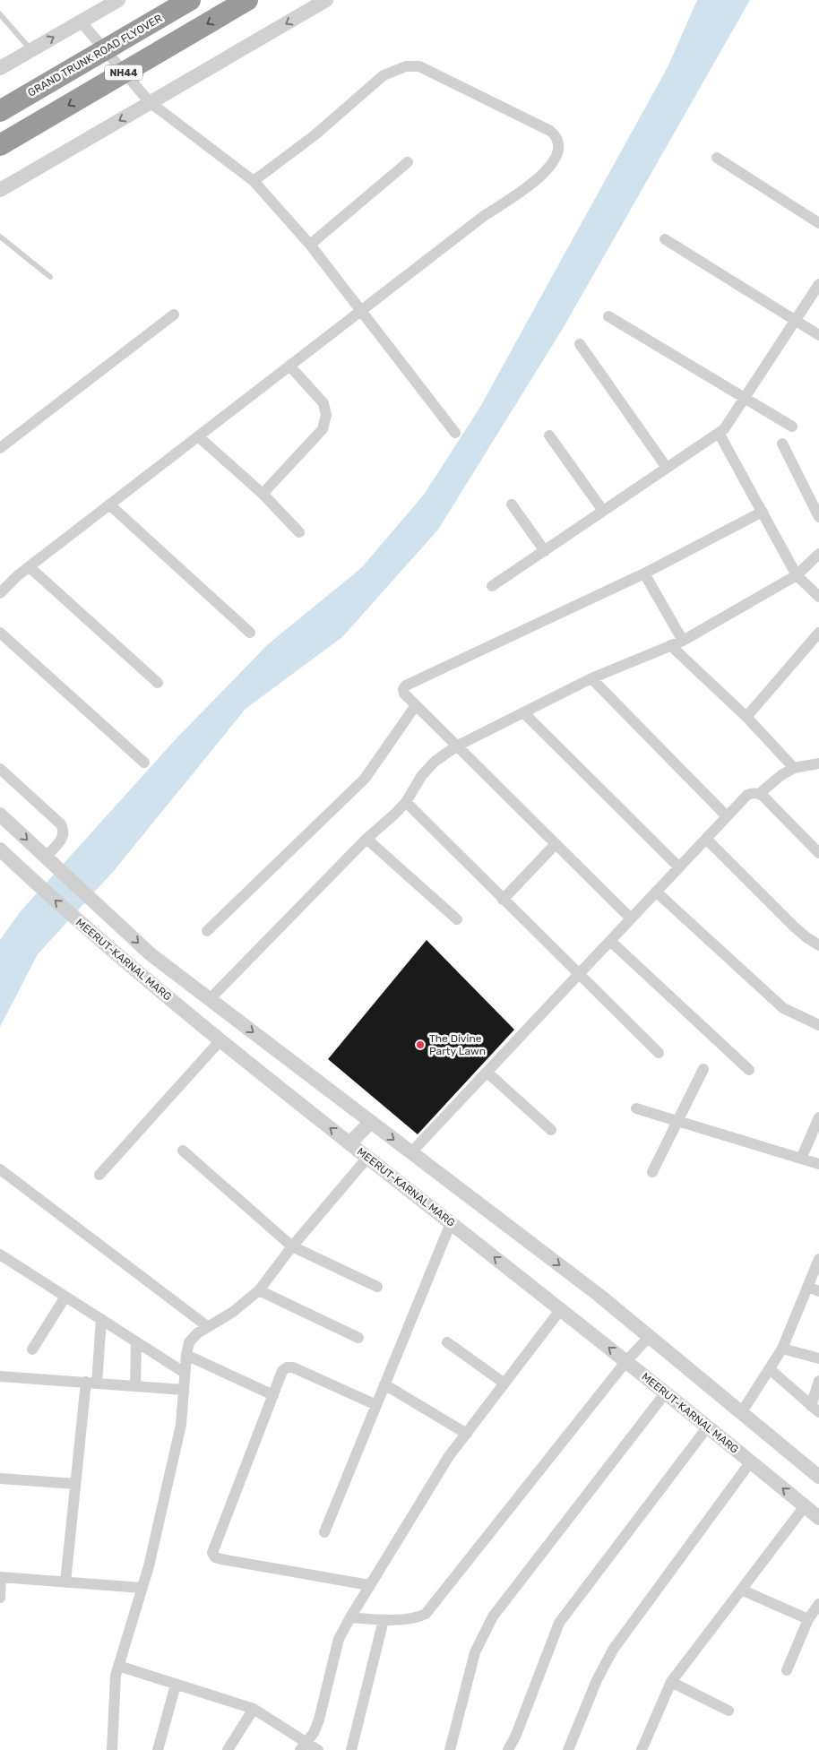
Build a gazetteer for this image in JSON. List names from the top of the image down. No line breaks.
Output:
{"streets":{"highway":["GRAND TRUNK ROAD FLYOVER","NH44"],"street":["MEERUT-KARNAL MARG"]},"places":["The Divine Party Lawn"]}
